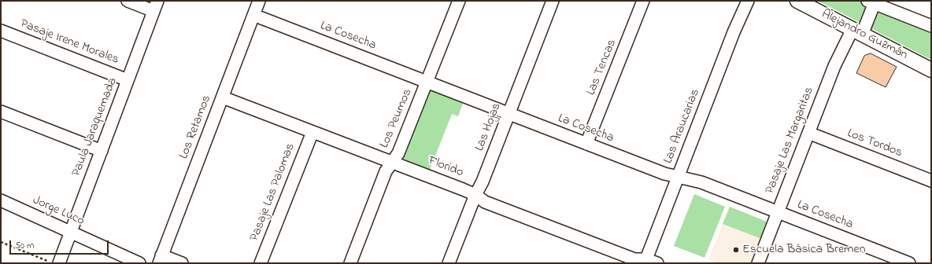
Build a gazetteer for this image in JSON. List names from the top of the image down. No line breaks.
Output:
{"streets":{"street":["Alejandro Guzmán","La Cosecha","Pasaje Irene Morales","Las Tencas","Los Peumos","Las Araucarias","Paula Jaraquemada","Los Retamos","Las Hojas","Pasaje Las Margaritas","Los Tordos","Florido","Pasaje Las Palomas","Jorge Luco"]},"crossings":[["Alejandro Guzmán","Pasaje Las Margaritas"],["La Cosecha","Las Tencas"],["La Cosecha","Los Peumos"],["La Cosecha","Las Araucarias"],["La Cosecha","Los Retamos"],["La Cosecha","Las Hojas"],["La Cosecha","Pasaje Las Margaritas"],["Pasaje Irene Morales","Paula Jaraquemada"],["Los Peumos","Florido"],["Las Araucarias","Florido"],["Paula Jaraquemada","Jorge Luco"],["Los Retamos","Florido"],["Las Hojas","Florido"],["Pasaje Las Margaritas","Los Tordos"],["Florido","Pasaje Las Palomas"]],"places":["Escuela Básica Bremen"],"scale_bar":"50 m"}
